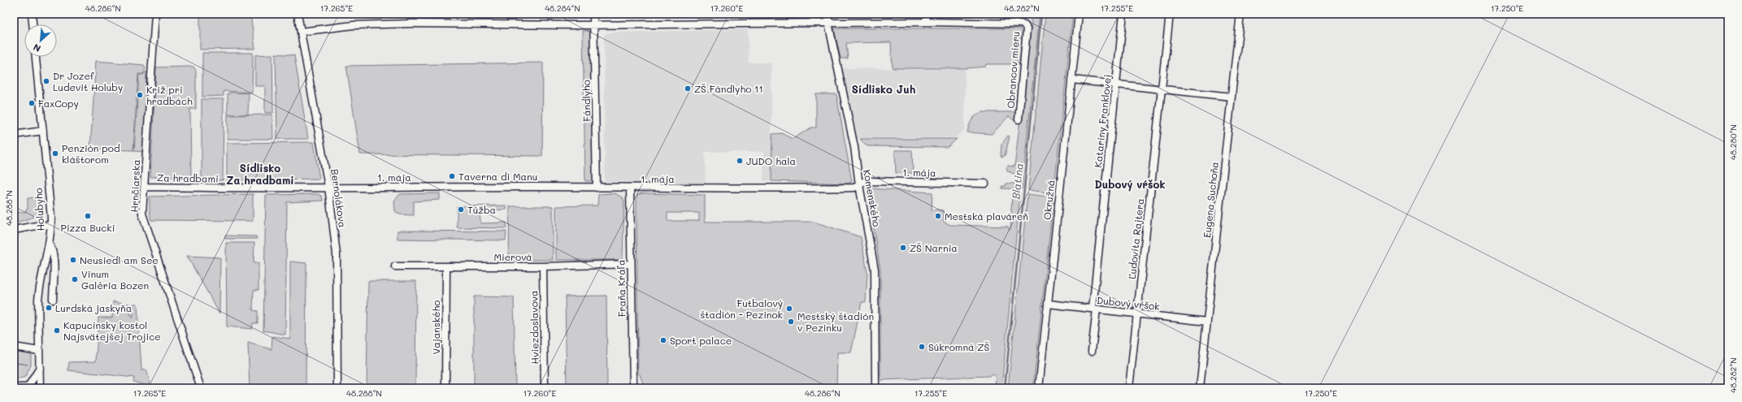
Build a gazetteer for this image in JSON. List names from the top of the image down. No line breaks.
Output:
{"streets":{"street":["Obrancov mieru","Fándlyho","Kataríny Franklovej","1. mája","Za hradbami","Hrnčiarska","Bernolákova","Komenského","Okružná","Eugena Suchoňa","Holubyho","Ľudovíta Rajtera","Mierová","Fraňa Kráľa","Dubový vŕšok","Vajanského","Hviezdoslavova"]},"crossings":[["Obrancov mieru","Fándlyho"],["Obrancov mieru","Bernolákova"],["Obrancov mieru","Komenského"],["Fándlyho","1. mája"],["Kataríny Franklovej","Dubový vŕšok"],["1. mája","Za hradbami"],["1. mája","Bernolákova"],["1. mája","Komenského"],["1. mája","Fraňa Kráľa"],["Za hradbami","Hrnčiarska"],["Za hradbami","Bernolákova"],["Okružná","Dubový vŕšok"],["Eugena Suchoňa","Dubový vŕšok"],["Ľudovíta Rajtera","Dubový vŕšok"],["Mierová","Fraňa Kráľa"],["Mierová","Vajanského"],["Mierová","Hviezdoslavova"]],"districts":["Sídlisko Juh","Sídlisko Za hradbami","Dubový vŕšok"],"water":["Blatina"],"places":["Dr Jozef Ludevit Holuby","ZŠ Fándlyho 11","Kríž pri hradbách","FaxCopy","Penzión pod kláštorom","JUDO hala","Taverna di Manu","Túžba","Pizza Bucki","Mestská plaváreň","ZŠ Narnia","Neusiedl am See","Vinum Galéria Bozen","Lurdská jaskyňa","Futbalový štadión - Pezinok","Mestský štadión v Pezinku","Kapucínsky kostol Najsvätejšej Trojice","Sport palace","Súkromná ZŠ"],"north":"bottom left","coordinates":["48.286°N","17.265°E","48.284°N","17.260°E","48.282°N","17.255°E","17.250°E","48.280°N","48.288°N"]}
